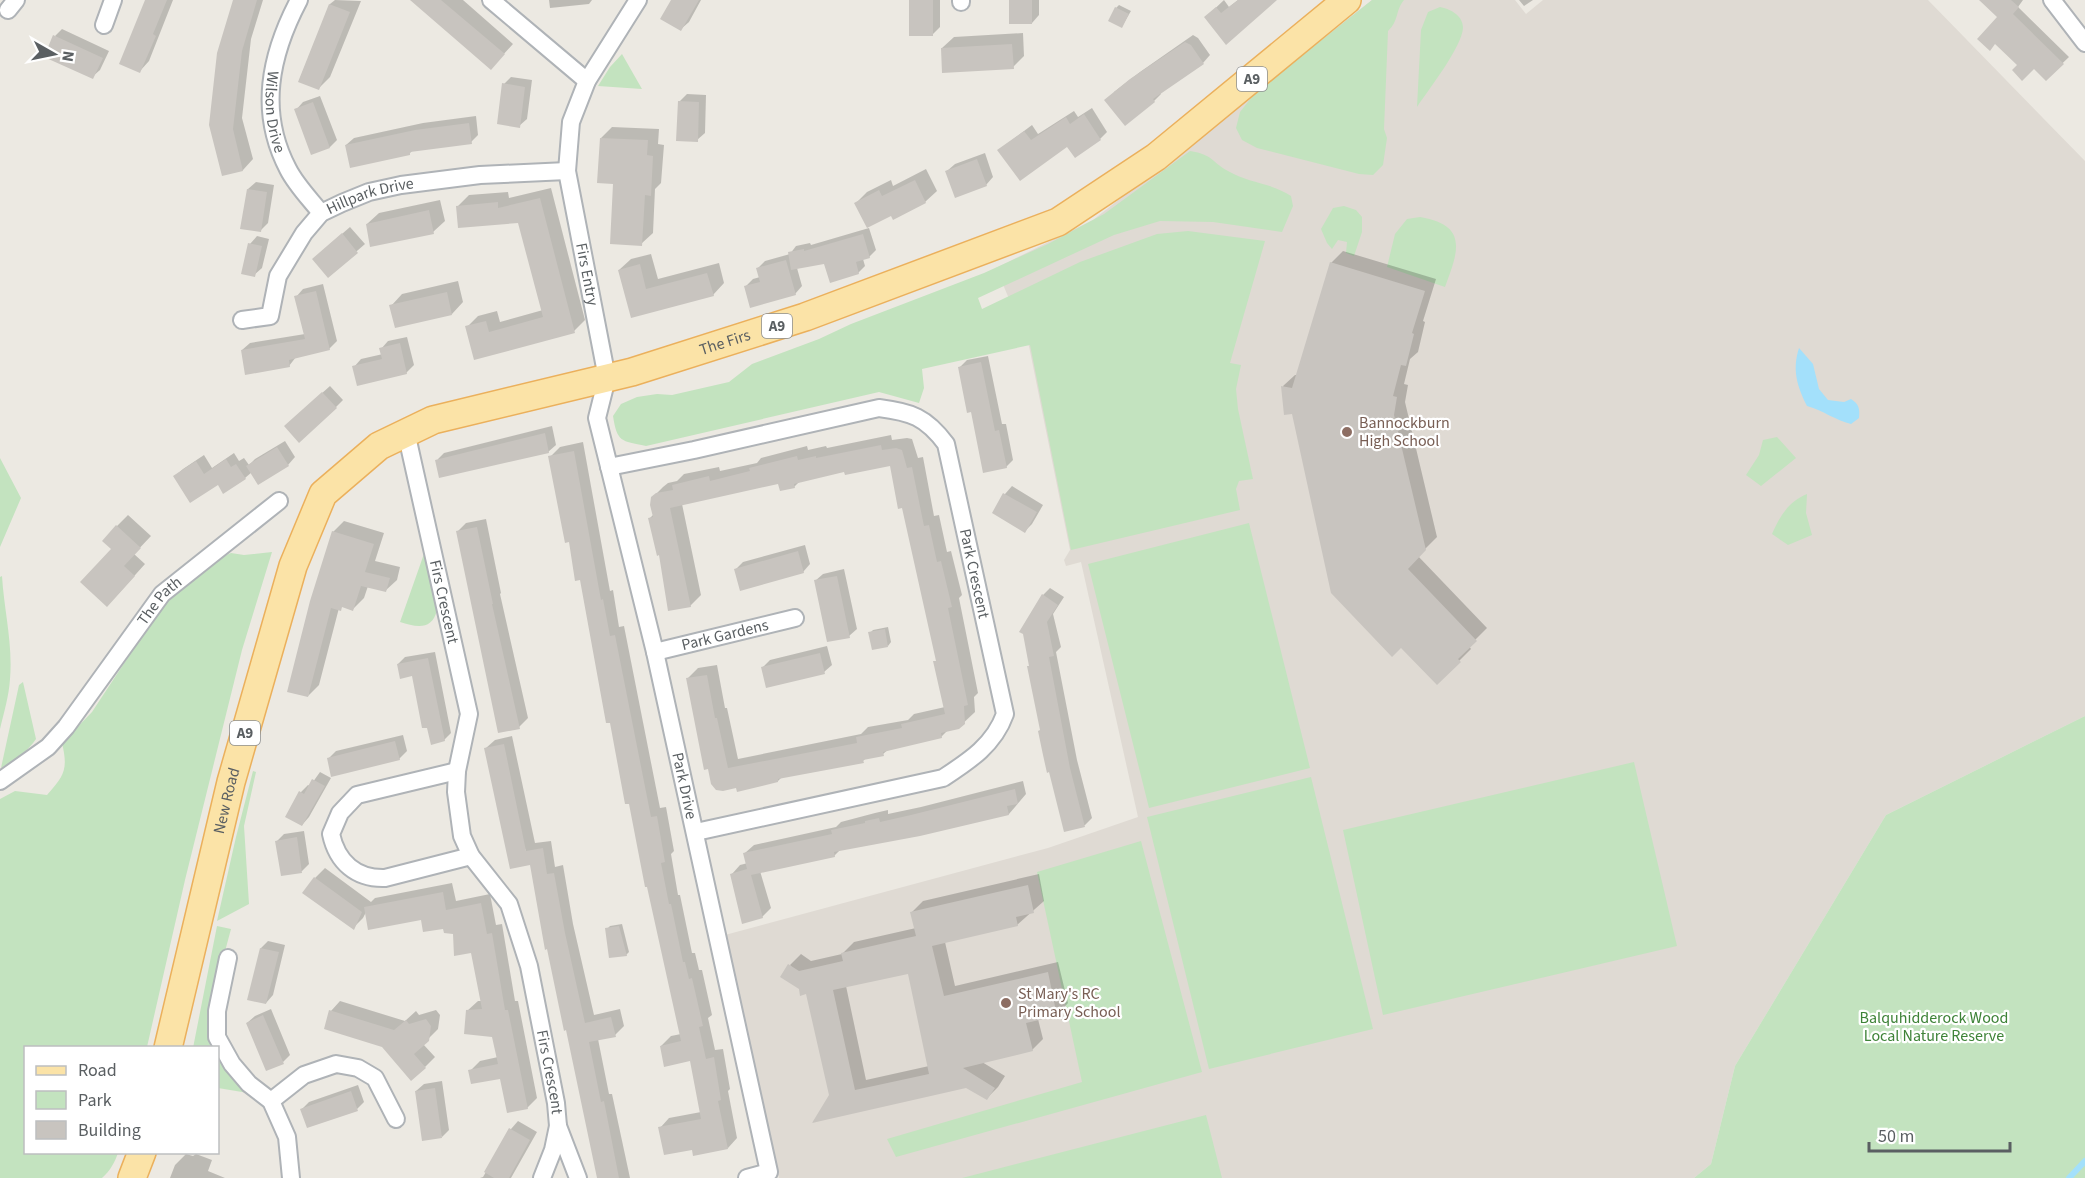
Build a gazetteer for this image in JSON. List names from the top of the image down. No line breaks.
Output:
{"streets":{"main road":["A9","The Firs","New Road"],"street":["Wilson Drive","Hillpark Drive","Firs Entry","Park Crescent","Firs Crescent","The Path","Park Gardens","Park Drive"]},"crossings":[["Wilson Drive","Hillpark Drive"],["Hillpark Drive","Firs Entry"],["Firs Entry","The Firs"],["Firs Entry","Park Drive"],["The Firs","Firs Crescent"],["The Firs","Park Drive"],["The Firs","New Road"],["Park Crescent","Park Drive"],["Park Gardens","Park Drive"]],"parks":["Balquhidderock Wood Local Nature Reserve"],"places":["Bannockburn High School","St Mary's RC Primary School"],"legend":["Road","Park","Building"],"scale_bar":"50 m","north":"right"}
